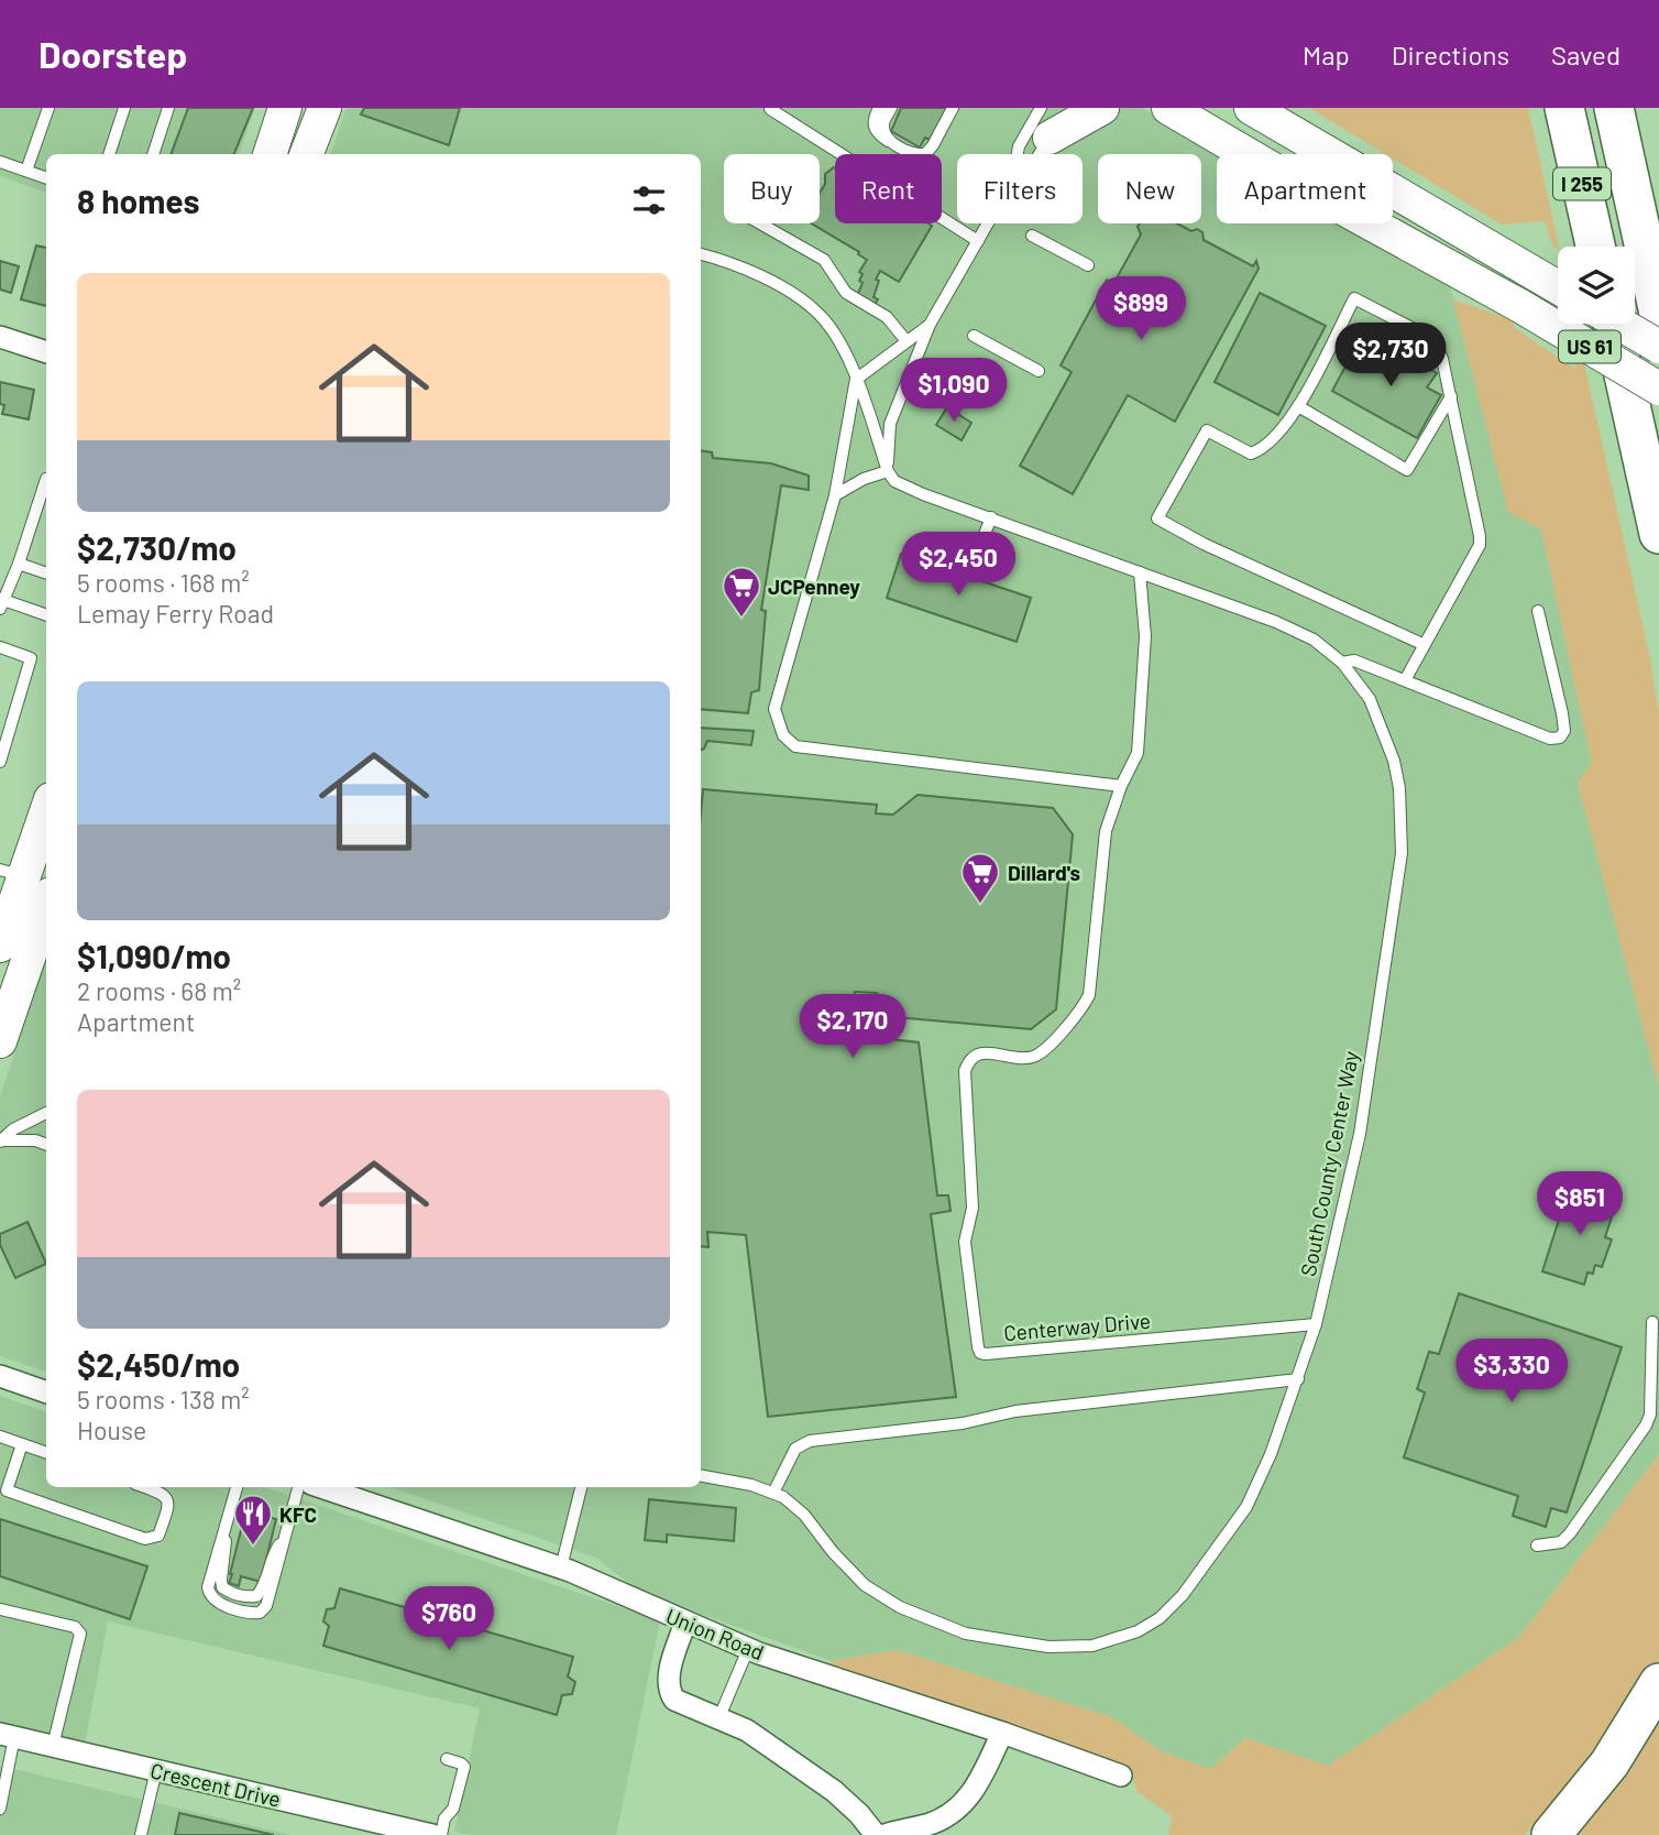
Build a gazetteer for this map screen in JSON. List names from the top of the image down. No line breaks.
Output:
{"streets":{"highway":["I 255"],"main road":["US 61"],"street":["Union Road","Crescent Drive"],"lane":["South County Center Way","Centerway Drive"]},"crossings":[["South County Center Way","Centerway Drive"]],"places":{"supermarket":["JCPenney","Dillard's"],"restaurant":["KFC"]},"page":{"header":"Doorstep","nav":["Map","Directions","Saved"],"chip":["Buy","Rent","Filters","New","Apartment"],"heading":"8 homes","list":[{"name":"$2,730/mo","note":"5 rooms · 168 m² · Lemay Ferry Road"},{"name":"$1,090/mo","note":"2 rooms · 68 m² · Apartment"},{"name":"$2,450/mo","note":"5 rooms · 138 m² · House"}],"price":["$899","$2,730","$1,090","$2,450","$2,170","$851","$3,330","$760"]}}
